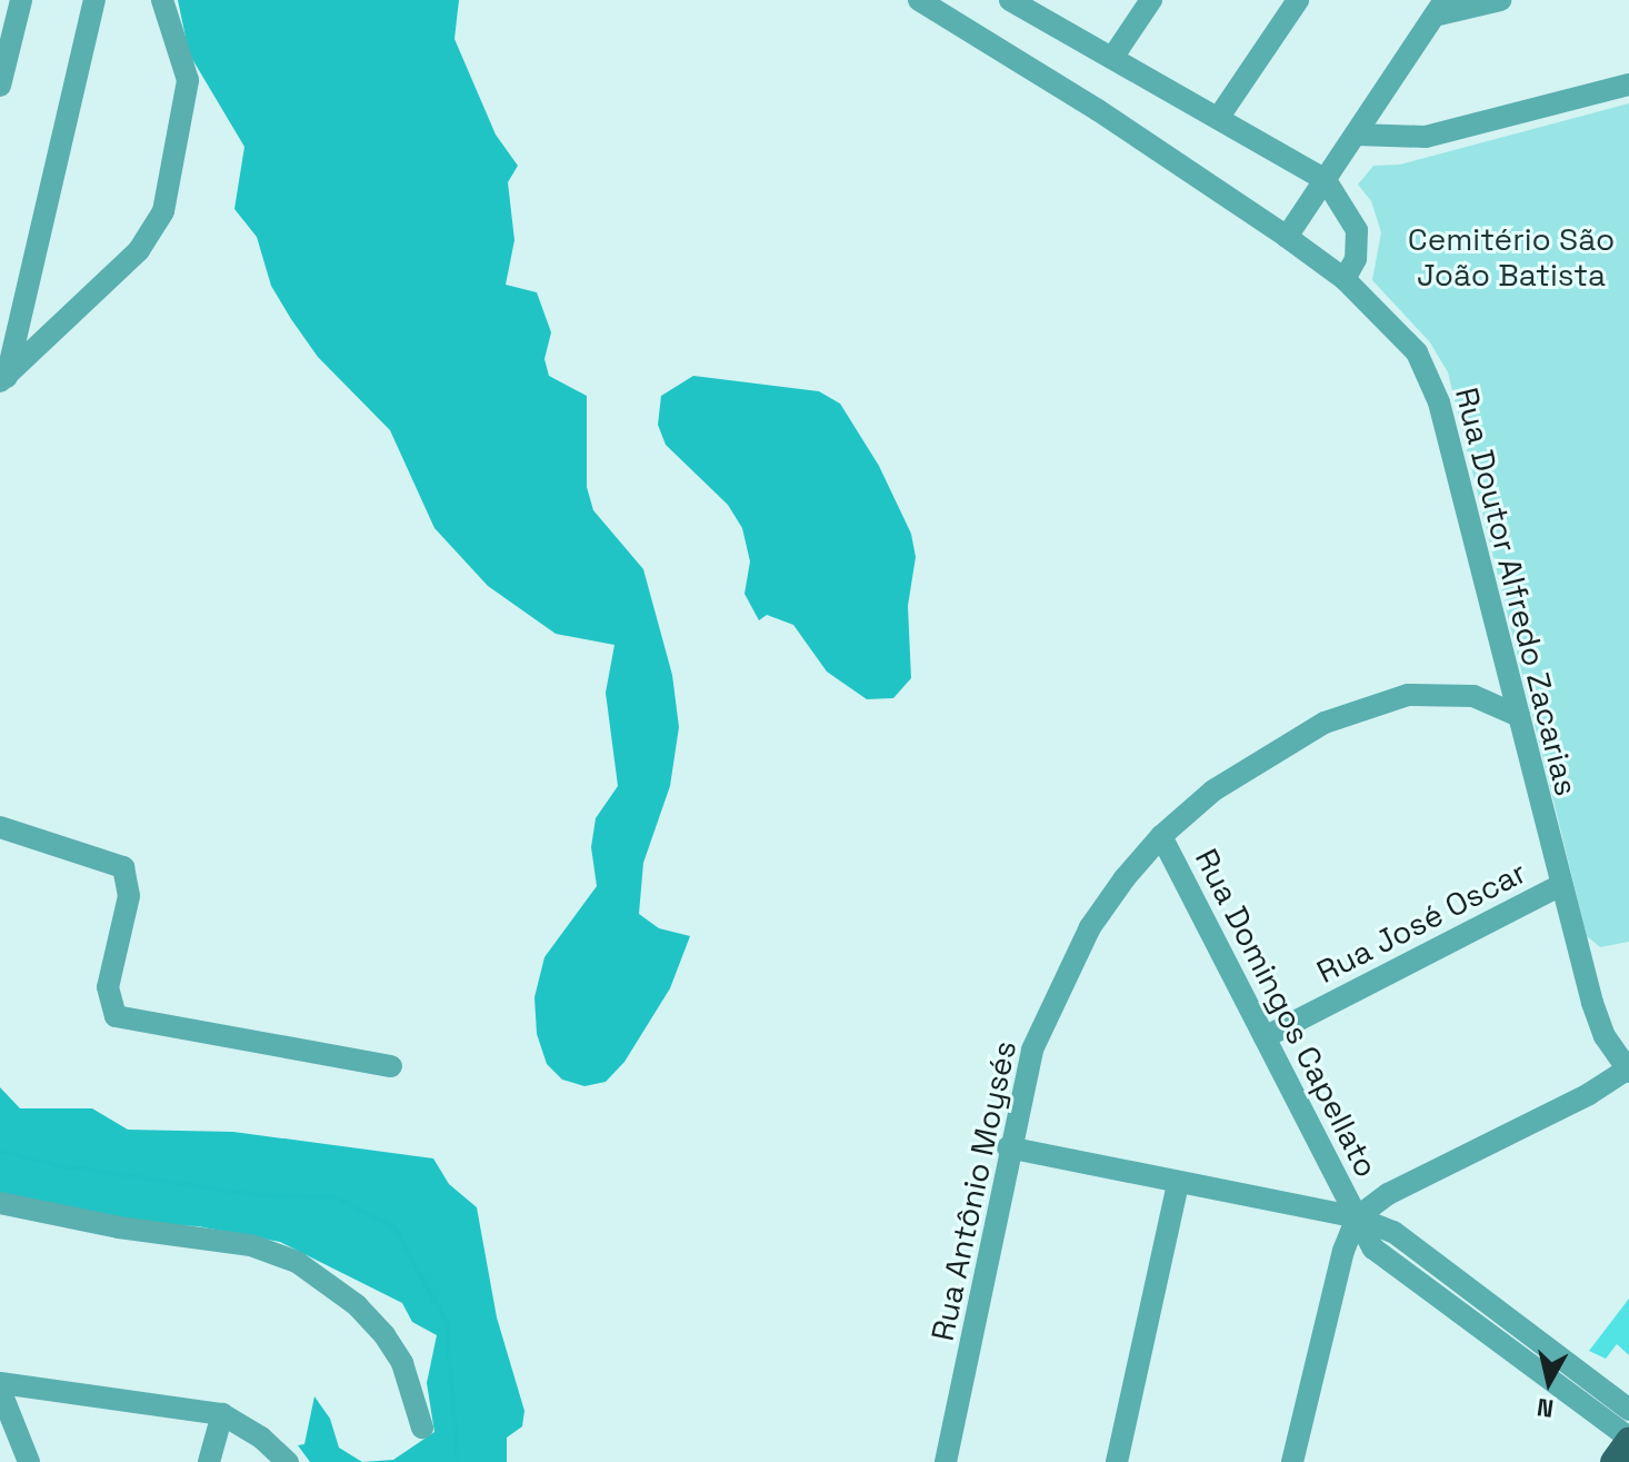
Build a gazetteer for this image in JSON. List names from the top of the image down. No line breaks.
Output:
{"streets":{"street":["Rua Doutor Alfredo Zacarias","Rua José Oscar","Rua Domingos Capellato","Rua Antônio Moysés"]},"crossings":[["Rua Doutor Alfredo Zacarias","Rua José Oscar"],["Rua Doutor Alfredo Zacarias","Rua Antônio Moysés"],["Rua José Oscar","Rua Domingos Capellato"],["Rua Domingos Capellato","Rua Antônio Moysés"]],"parks":["Cemitério São João Batista"],"north":"bottom"}
